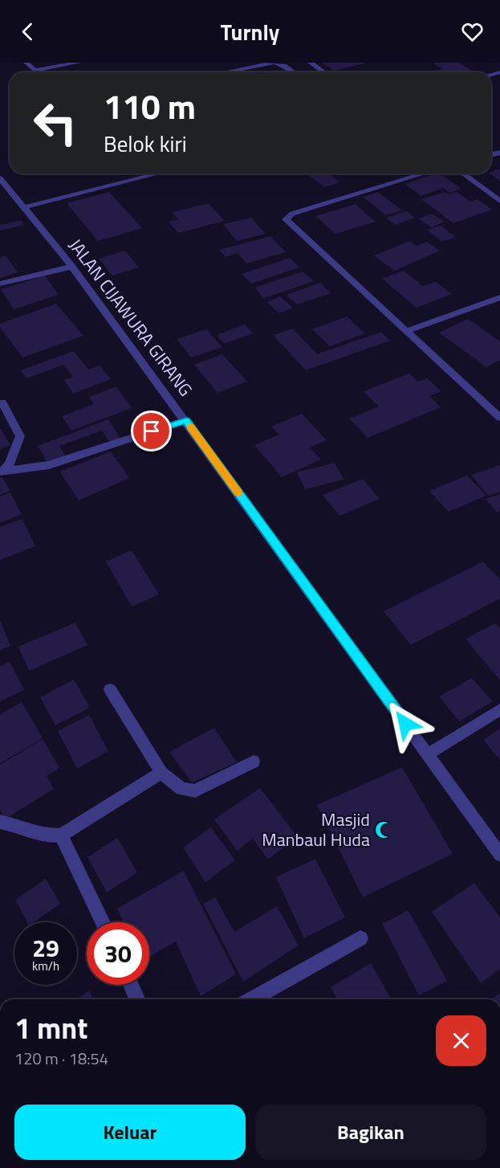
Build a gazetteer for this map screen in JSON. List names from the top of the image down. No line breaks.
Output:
{"streets":{"street":["JALAN CIJAWURA GIRANG"]},"places":{"mosque":["Masjid Manbaul Huda"]},"page":{"header":"Turnly","turn":["110 m","Belok kiri"],"speed":"29 km/h","limit":"30","heading":["1 mnt","120 m · 18:54"],"buttons":["Keluar","Bagikan"]}}
